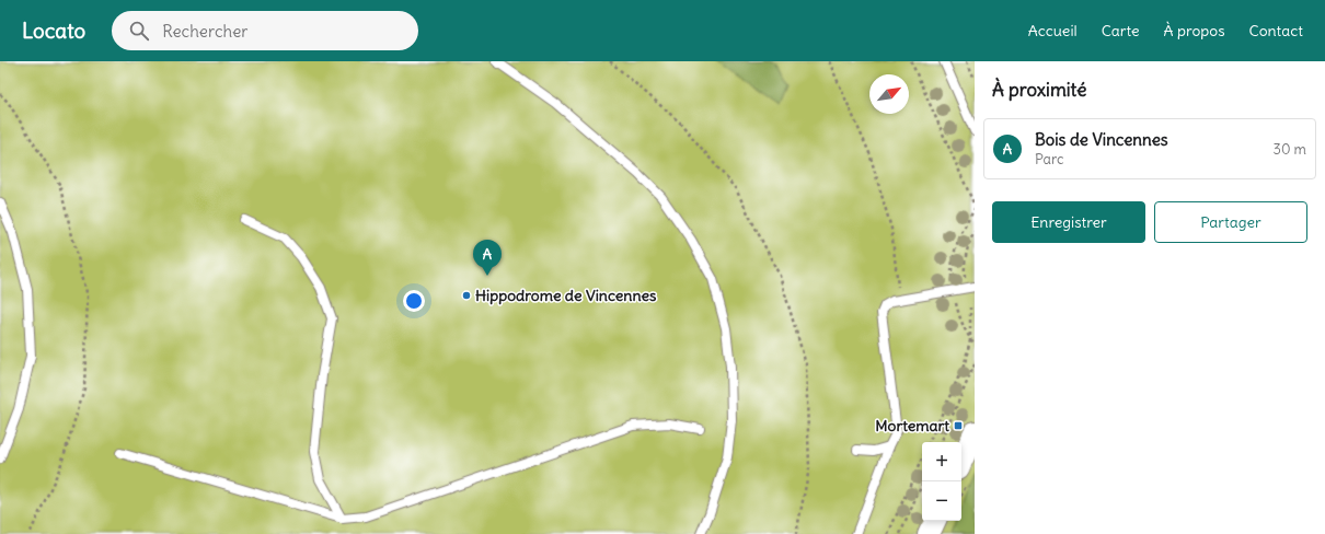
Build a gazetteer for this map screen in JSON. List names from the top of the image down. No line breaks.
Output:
{"places":{"other":["Hippodrome de Vincennes"],"transit":["Mortemart"]},"north":"top right","page":{"header":"Locato","search":"Rechercher","nav":["Accueil","Carte","À propos","Contact"],"heading":"À proximité","list":[{"mark":"A","name":"Bois de Vincennes","note":"Parc","value":"30 m"}],"buttons":["Enregistrer","Partager"],"pins":"A","map_buttons":["+","−"]}}
